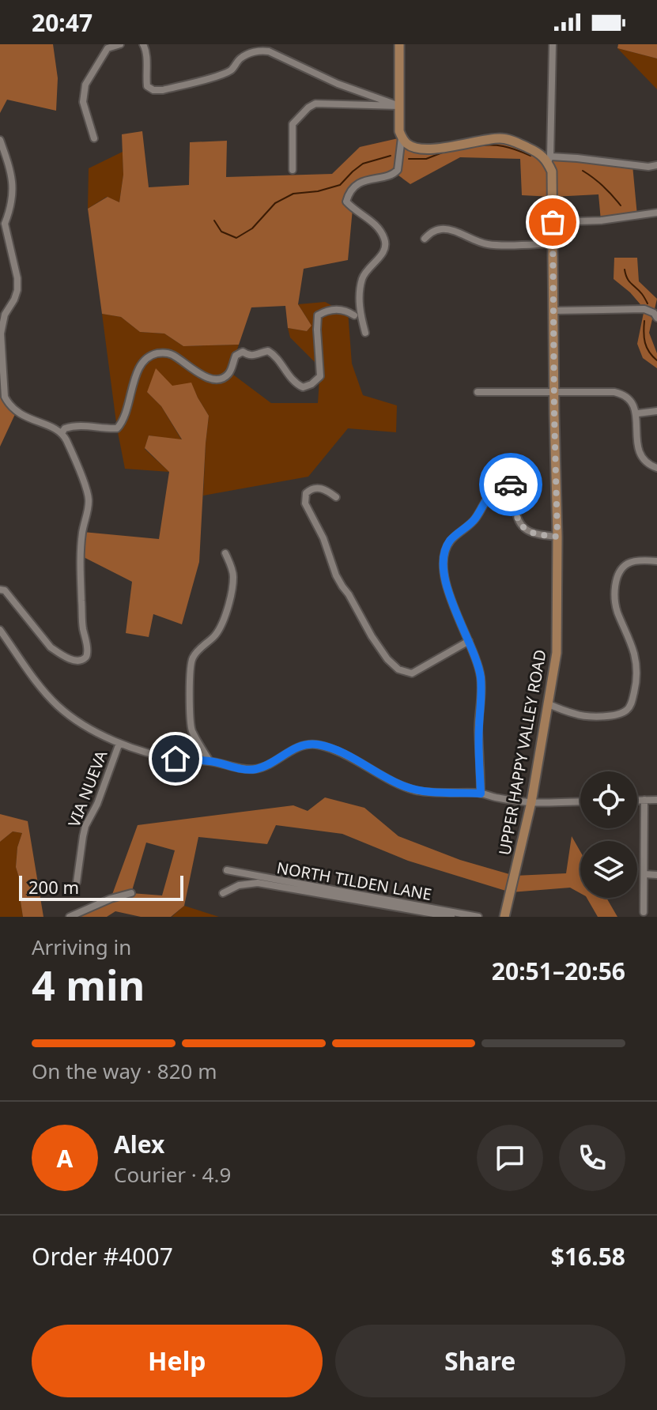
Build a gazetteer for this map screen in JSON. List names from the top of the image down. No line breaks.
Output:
{"streets":{"street":["UPPER HAPPY VALLEY ROAD","VIA NUEVA","NORTH TILDEN LANE"]},"scale_bar":"200 m","page":{"status":"20:47","scale":"200 m","heading":["4 min","Arriving in","20:51–20:56"],"panel":["Alex","Courier · 4.9","Order #4007","$16.58"],"bar":"On the way · 820 m","round":"A","buttons":["Help","Share"]}}
